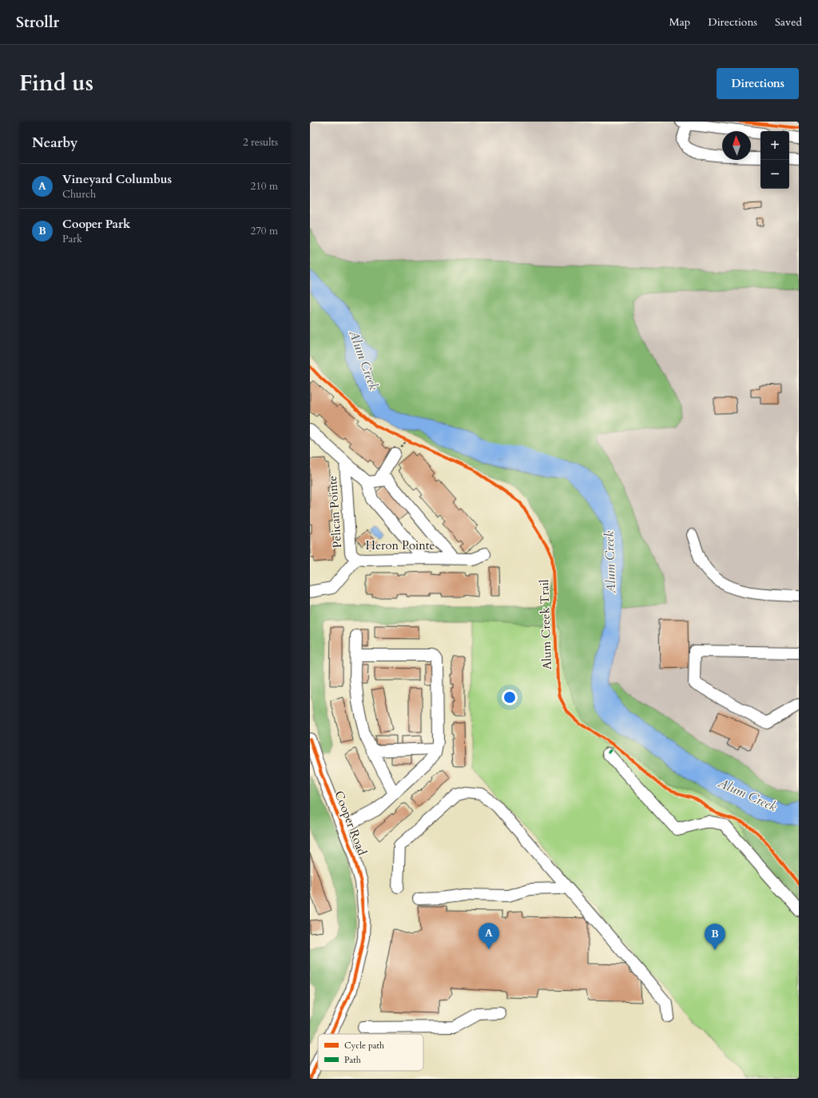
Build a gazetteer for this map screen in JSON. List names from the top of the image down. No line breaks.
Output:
{"streets":{"street":["Pelican Pointe","Heron Pointe","Cooper Road"],"cycle path":["Alum Creek Trail"]},"crossings":[["Pelican Pointe","Heron Pointe"]],"water":["Alum Creek"],"legend":["Cycle path","Path"],"north":"top","page":{"header":"Strollr","nav":["Map","Directions","Saved"],"title":"Find us","buttons":"Directions","heading":["Nearby","2 results"],"map_buttons":["+","−"],"list":[{"mark":"A","name":"Vineyard Columbus","note":"Church","value":"210 m"},{"mark":"B","name":"Cooper Park","note":"Park","value":"270 m"}],"pins":["A","B"]}}
